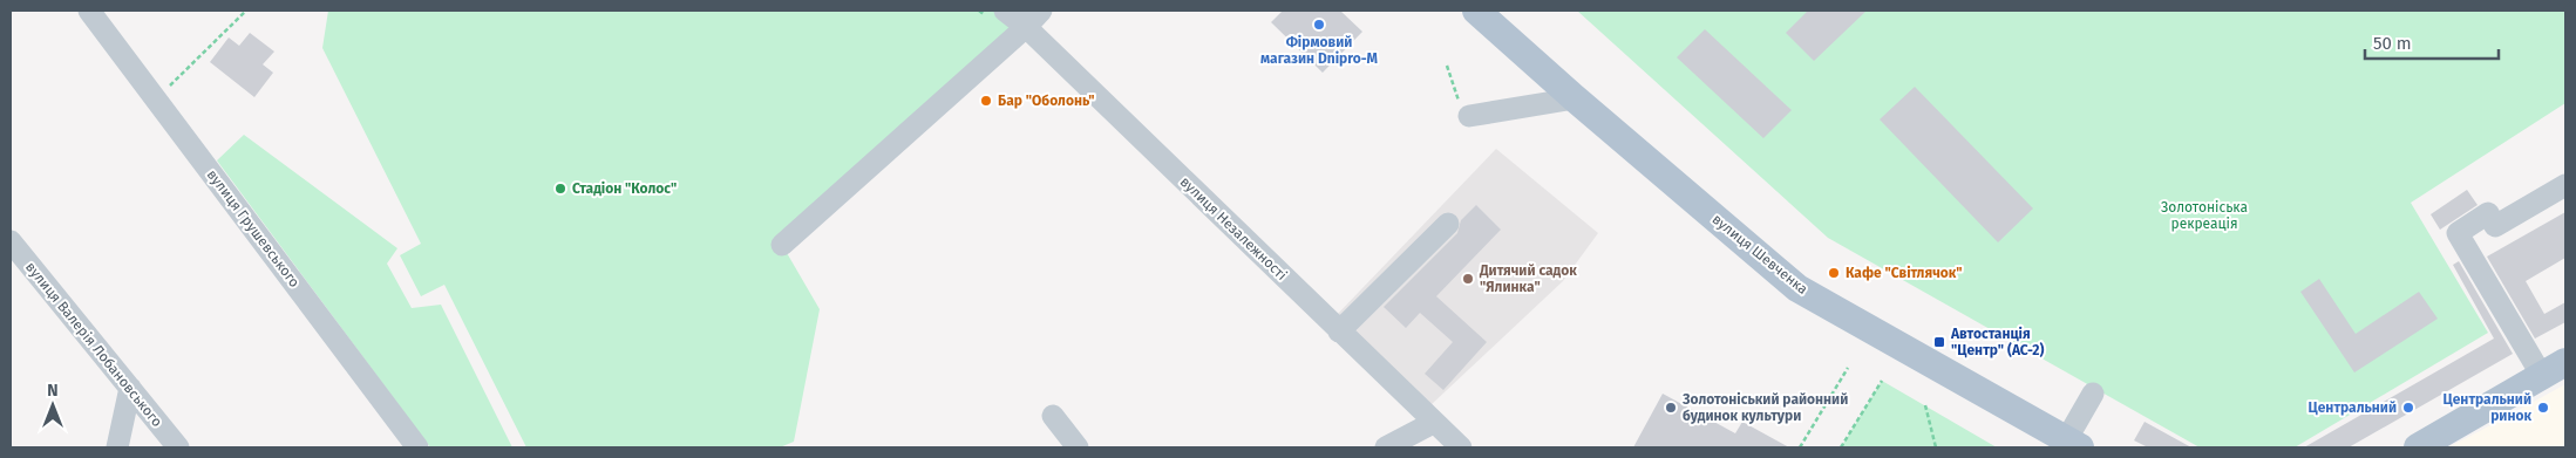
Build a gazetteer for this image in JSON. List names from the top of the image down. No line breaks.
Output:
{"streets":{"main road":["вулиця Шевченка"],"street":["вулиця Грушевського","вулиця Незалежності","вулиця Валерія Лобановського"]},"parks":["Золотоніська рекреація"],"places":{"other":["Фірмовий магазин Dnipro-M","Бар \"Оболонь\"","Стадіон \"Колос\"","Кафе \"Світлячок\"","Дитячий садок \"Ялинка\"","Золотоніський районний будинок культури","Центральний","Центральний ринок"],"transit":["Автостанція \"Центр\" (АС-2)"]},"scale_bar":"50 m","north":"top"}
